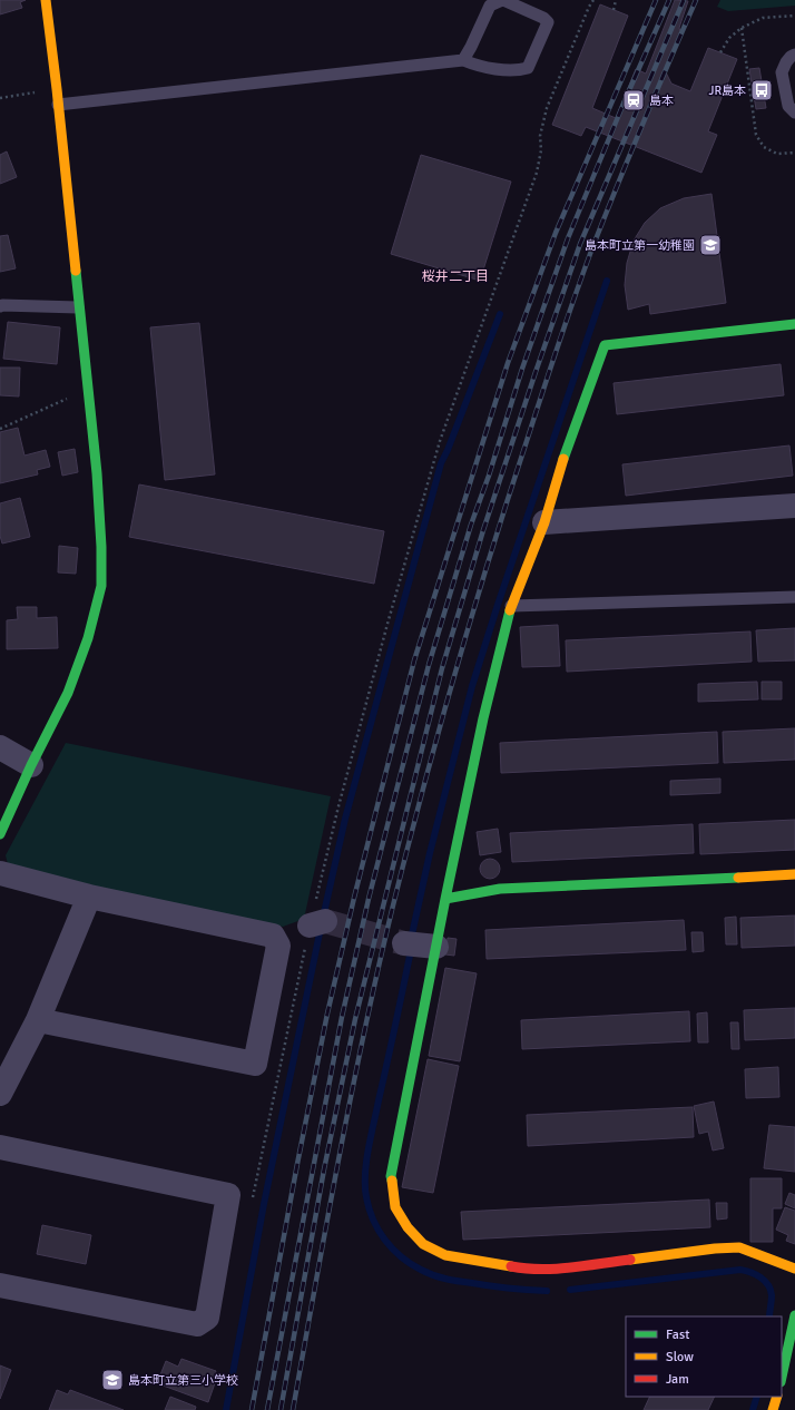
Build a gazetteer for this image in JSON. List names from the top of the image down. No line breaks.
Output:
{"districts":["桜井二丁目"],"places":{"bus stop":["JR島本"],"station":["島本"],"school or university":["島本町立第一幼稚園","島本町立第三小学校"]},"legend":["Fast","Slow","Jam"]}
